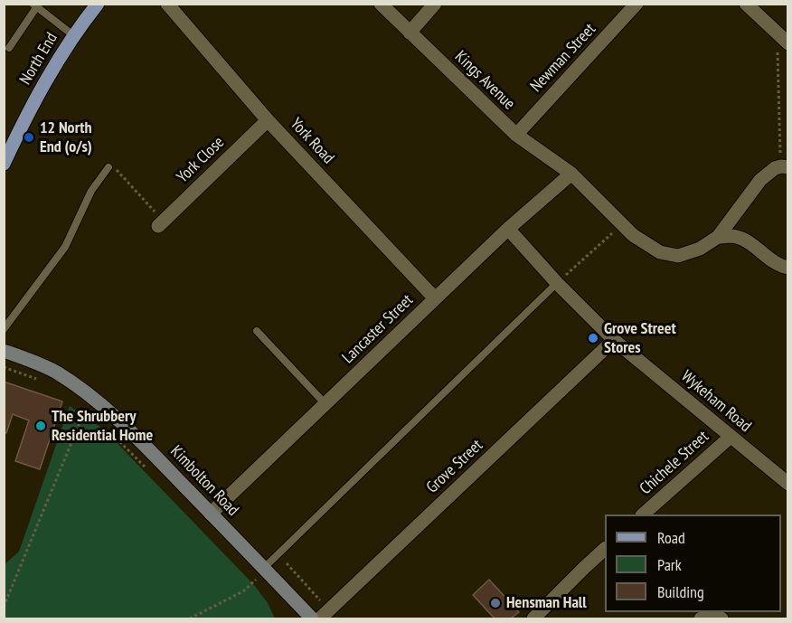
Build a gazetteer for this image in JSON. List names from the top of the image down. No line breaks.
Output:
{"streets":{"main road":["North End","Kimbolton Road"],"street":["Newman Street","Kings Avenue","York Road","York Close","Lancaster Street","Wykeham Road","Chichele Street","Grove Street"]},"crossings":[["Newman Street","Kings Avenue"],["Kings Avenue","Lancaster Street"],["York Road","York Close"],["York Road","Lancaster Street"],["Lancaster Street","Wykeham Road"],["Lancaster Street","Kimbolton Road"],["Wykeham Road","Chichele Street"],["Wykeham Road","Grove Street"]],"places":["12 North End (o/s)","Grove Street Stores","The Shrubbery Residential Home","Hensman Hall"],"legend":["Road","Park","Building"]}
